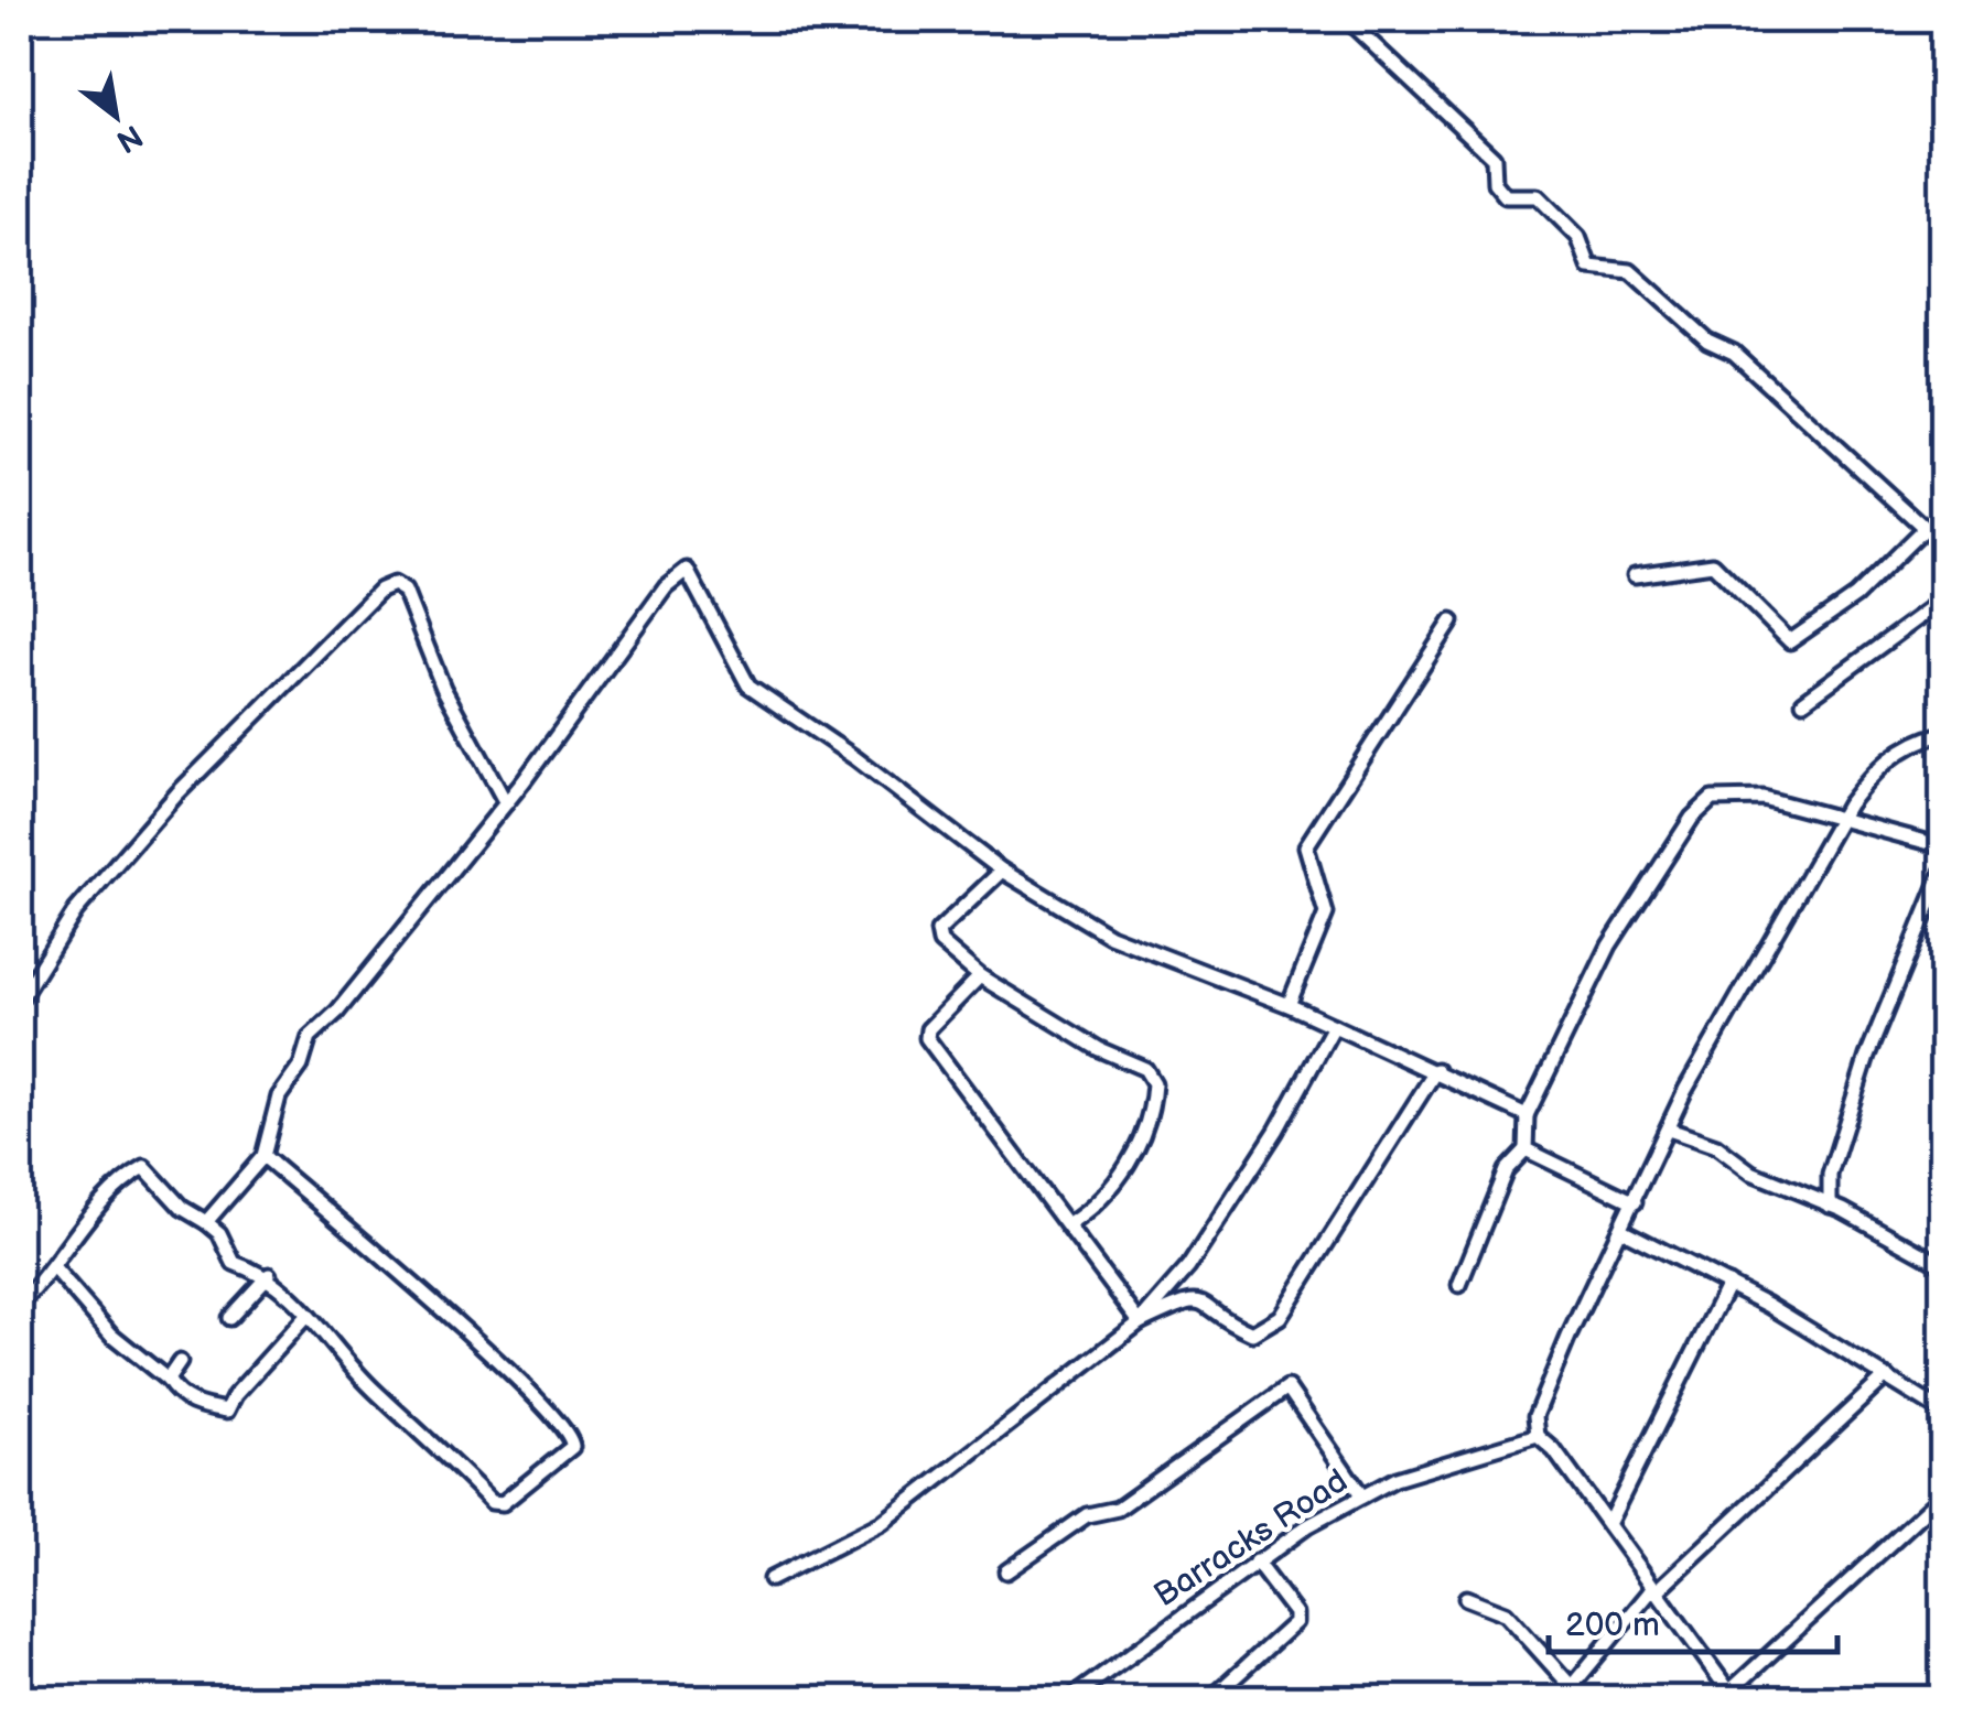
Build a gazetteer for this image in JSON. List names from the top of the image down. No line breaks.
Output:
{"streets":{"street":["Barracks Road"]},"scale_bar":"200 m","north":"bottom right"}
